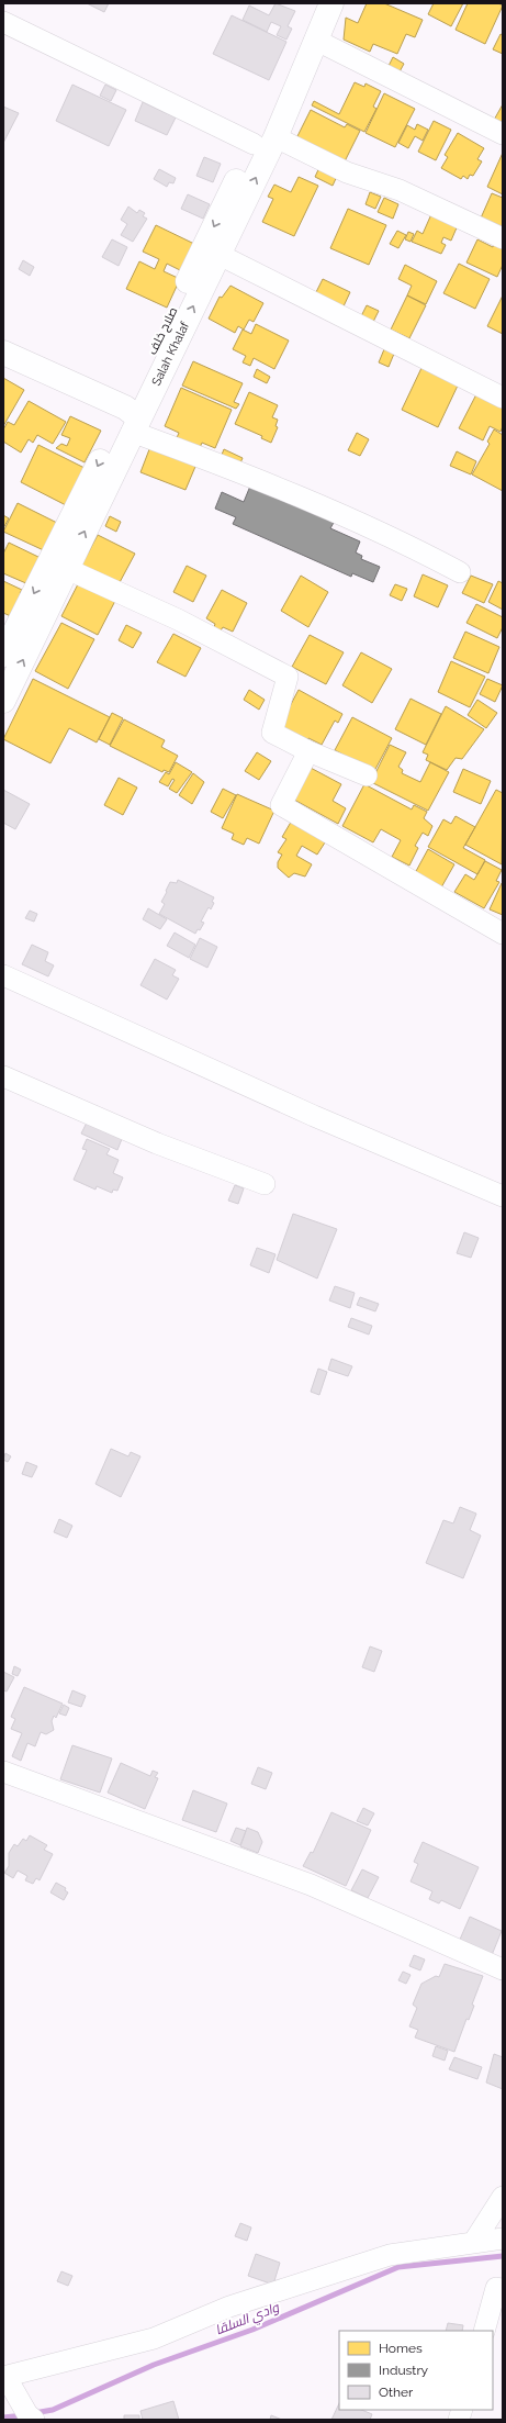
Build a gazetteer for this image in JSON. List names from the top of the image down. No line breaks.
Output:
{"streets":{"main road":["صلاح خلف","Salah Khalaf"]},"crossings":[["صلاح خلف","Salah Khalaf"]],"one_way":["صلاح خلف","Salah Khalaf"],"water":["وادي السلقا"],"legend":["Homes","Industry","Other"]}
